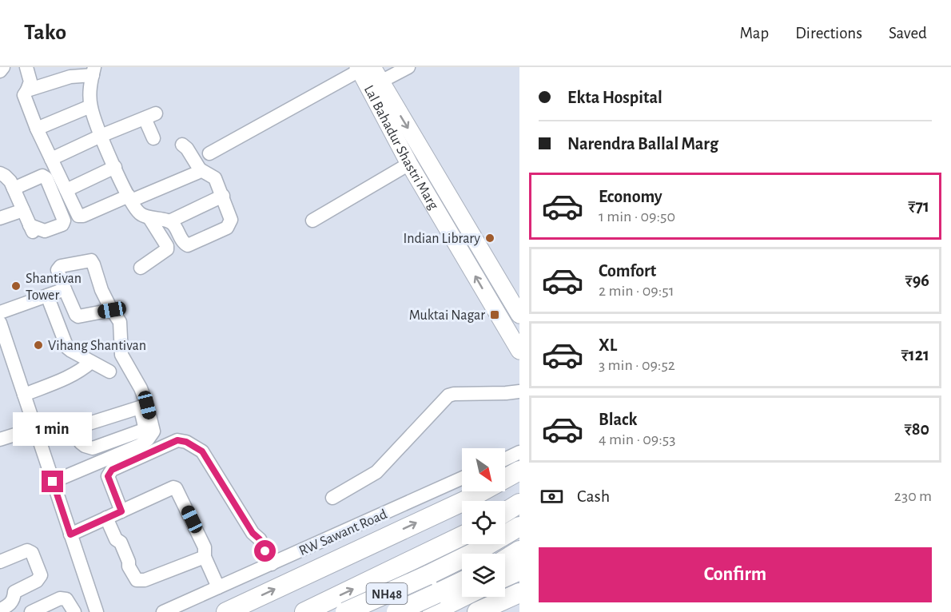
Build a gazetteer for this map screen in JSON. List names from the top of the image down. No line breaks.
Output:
{"streets":{"highway":["NH48"],"main road":["Lal Bahadur Shastri Marg"],"street":["RW Sawant Road"]},"places":{"other":["Indian Library","Shantivan Tower","Vihang Shantivan"],"transit":["Muktai Nagar"]},"north":"bottom right","page":{"header":"Tako","nav":["Map","Directions","Saved"],"banner":["Ekta Hospital","Narendra Ballal Marg"],"list":[{"name":"Economy","note":"1 min · 09:50","value":"₹71"},{"name":"Comfort","note":"2 min · 09:51","value":"₹96"},{"name":"XL","note":"3 min · 09:52","value":"₹121"},{"name":"Black","note":"4 min · 09:53","value":"₹80"}],"bubble":"1 min","pay":["Cash","230 m"],"buttons":"Confirm"}}
